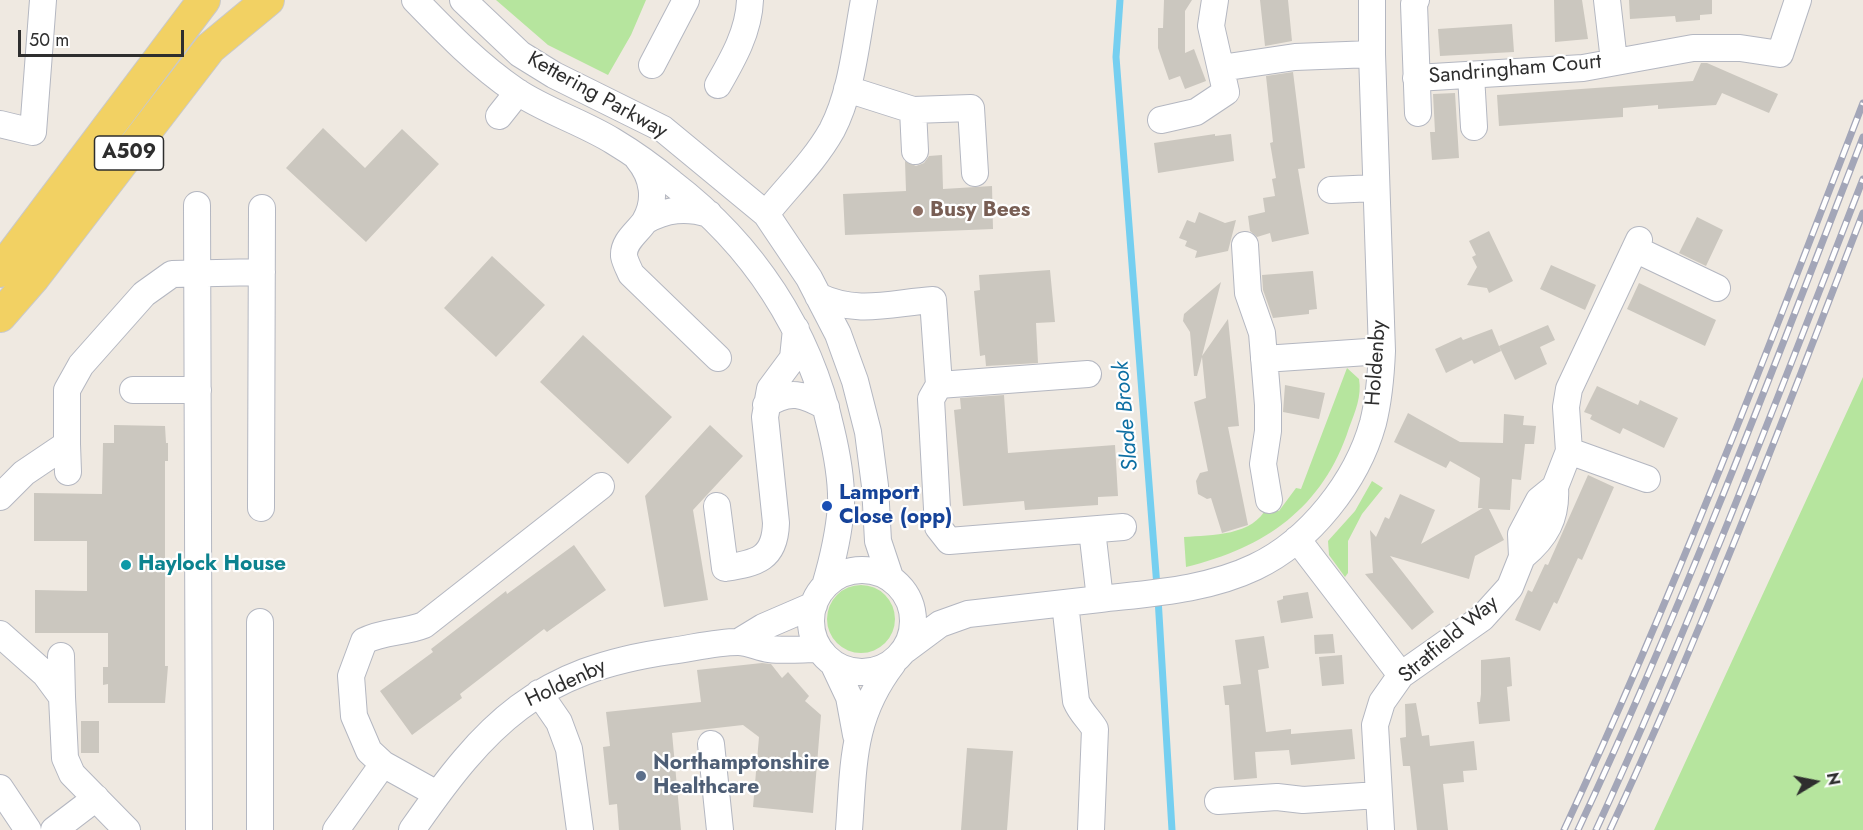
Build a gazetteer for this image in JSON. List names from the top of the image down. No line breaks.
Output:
{"streets":{"main road":["A509"],"street":["Sandringham Court","Kettering Parkway","Holdenby","Stratfield Way"]},"crossings":[["Kettering Parkway","Holdenby"]],"water":["Slade Brook"],"places":["Busy Bees","Lamport Close (opp)","Haylock House","Northamptonshire Healthcare"],"scale_bar":"50 m","north":"right"}
